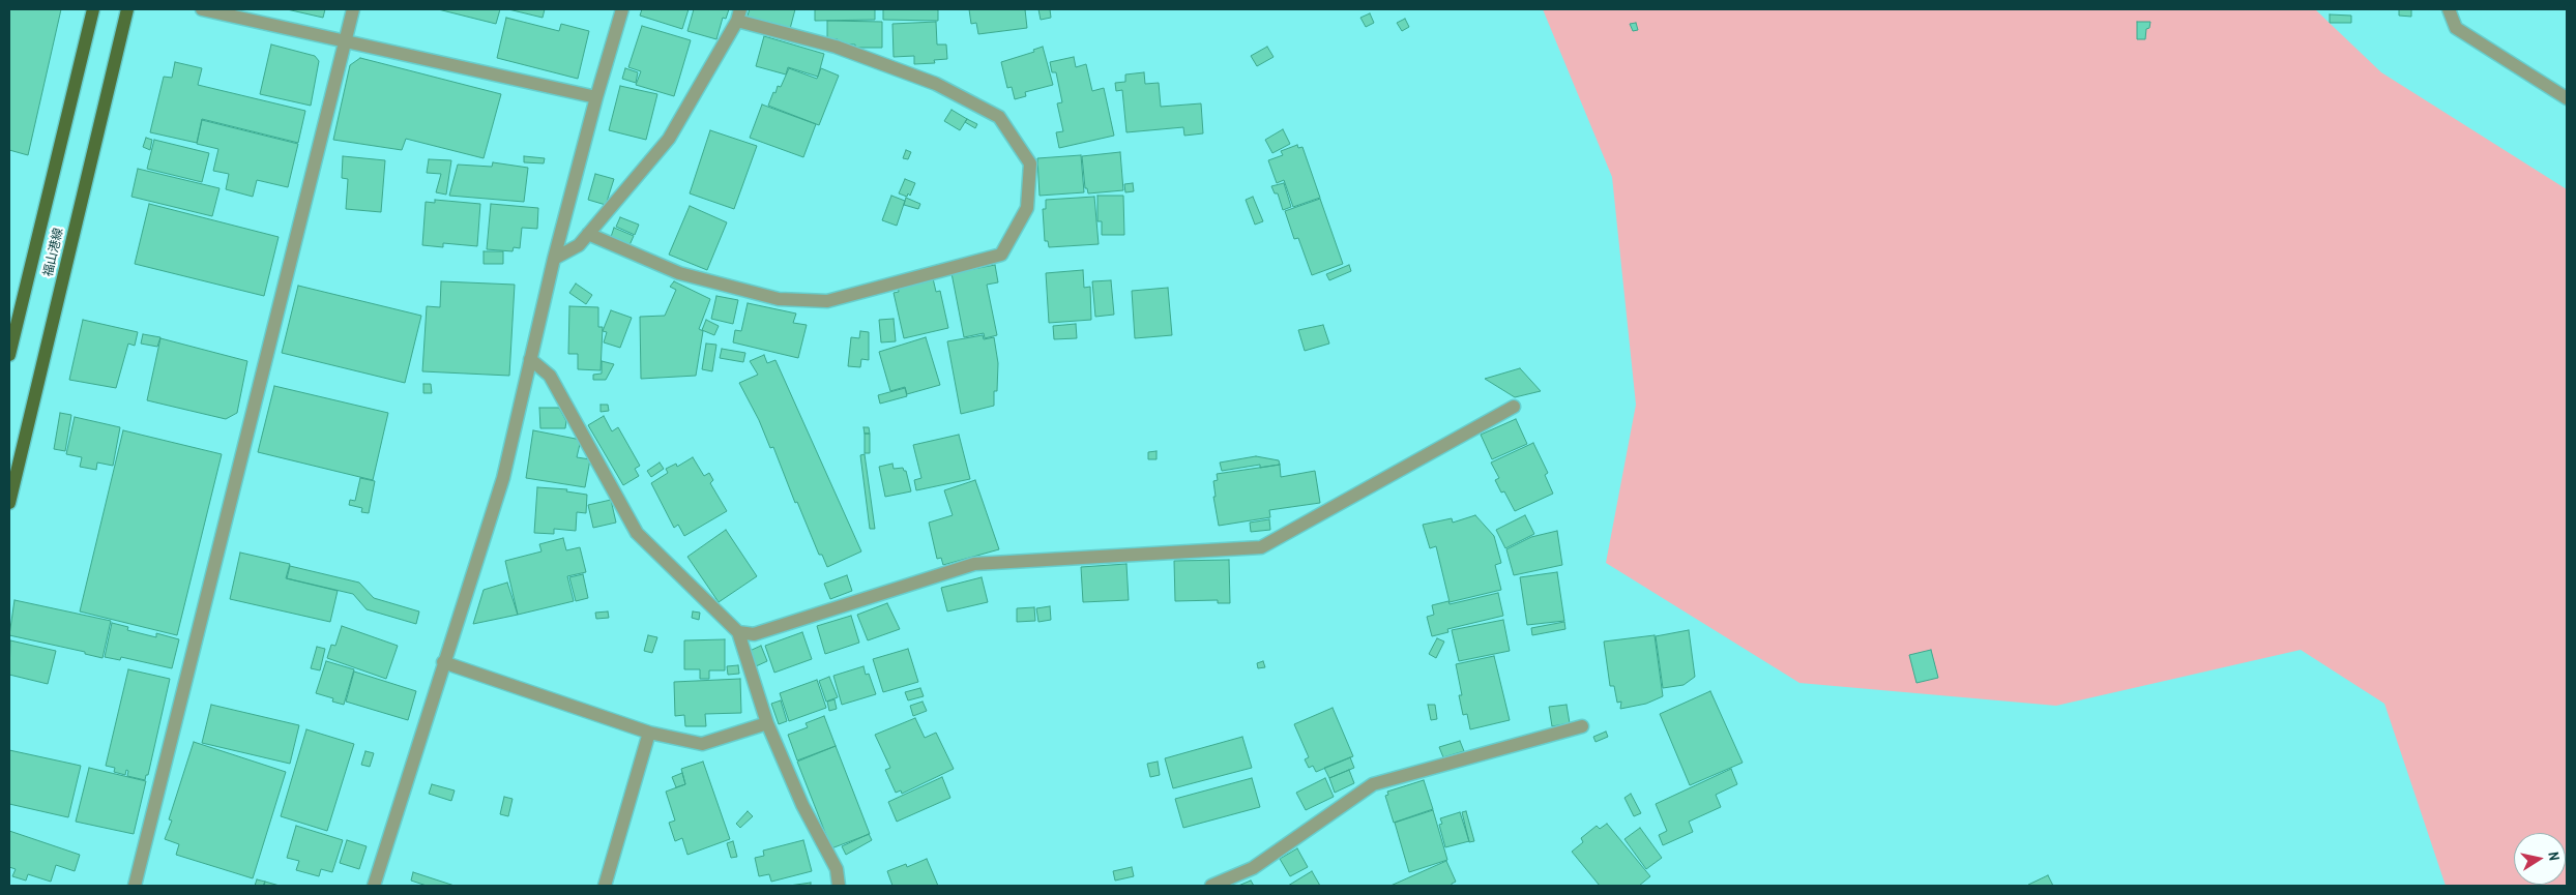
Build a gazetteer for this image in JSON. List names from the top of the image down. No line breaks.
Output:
{"streets":{"main road":["福山港線"]},"north":"right"}
